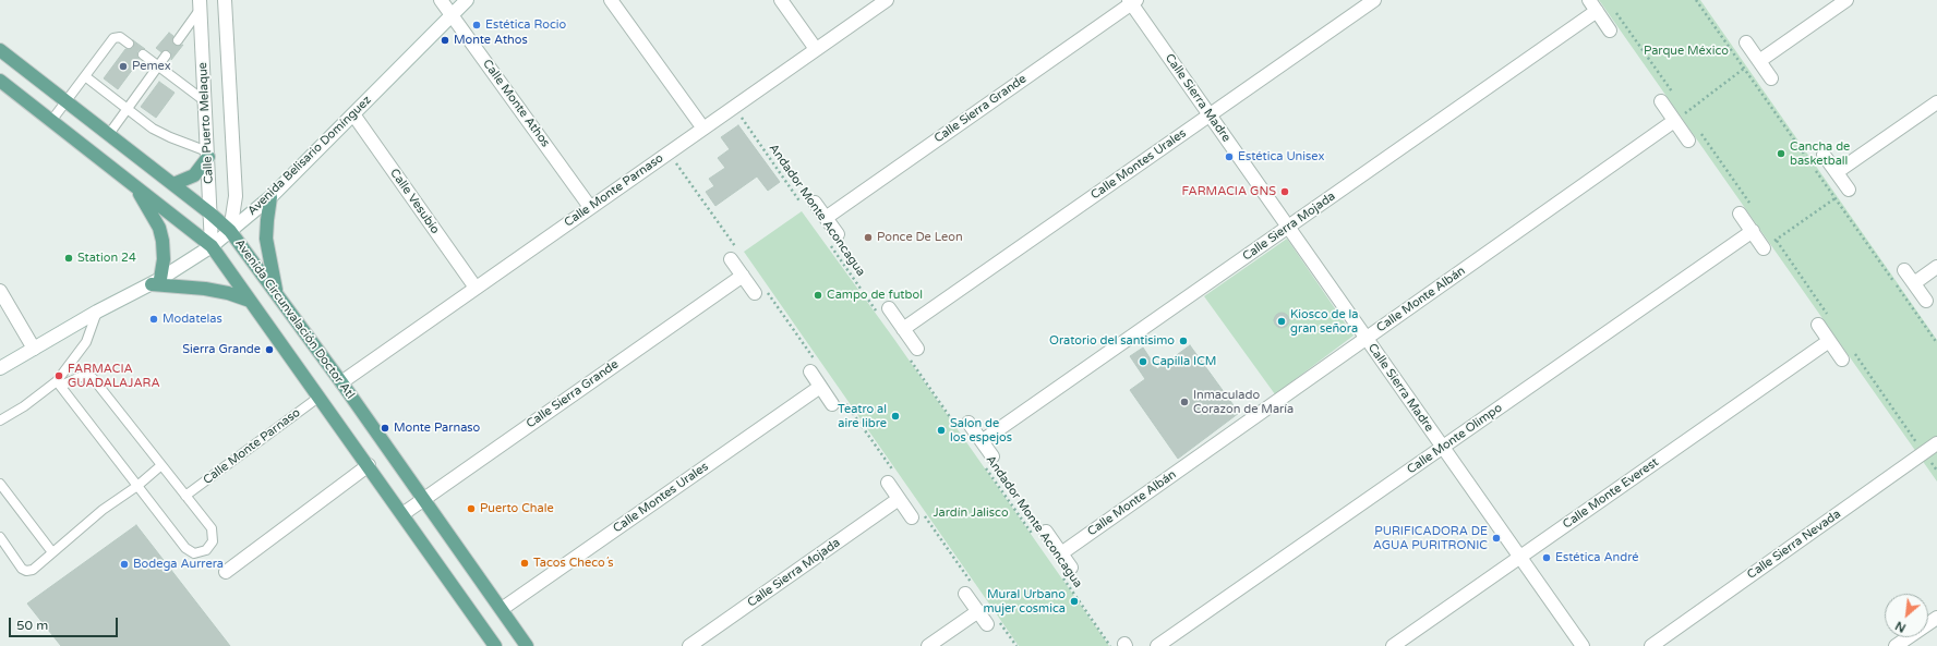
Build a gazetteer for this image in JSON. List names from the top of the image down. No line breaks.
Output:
{"streets":{"main road":["Avenida Circunvalación Doctor Atl"],"street":["Calle Sierra Madre","Calle Monte Athos","Calle Sierra Grande","Calle Puerto Melaque","Avenida Belisario Domínguez","Calle Montes Urales","Calle Monte Parnaso","Calle Vesubio","Calle Sierra Mojada","Calle Monte Albán","Calle Monte Olimpo","Calle Monte Everest","Calle Sierra Nevada"],"path":["Andador Monte Aconcagua"]},"crossings":[["Calle Sierra Madre","Calle Sierra Grande"],["Calle Sierra Madre","Calle Montes Urales"],["Calle Sierra Madre","Calle Sierra Mojada"],["Calle Sierra Madre","Calle Monte Albán"],["Calle Sierra Madre","Calle Monte Olimpo"],["Calle Sierra Madre","Calle Monte Everest"],["Calle Monte Athos","Avenida Belisario Domínguez"],["Calle Monte Athos","Calle Monte Parnaso"],["Calle Sierra Grande","Avenida Circunvalación Doctor Atl"],["Calle Puerto Melaque","Avenida Belisario Domínguez"],["Calle Puerto Melaque","Avenida Circunvalación Doctor Atl"],["Avenida Belisario Domínguez","Calle Vesubio"],["Avenida Belisario Domínguez","Avenida Circunvalación Doctor Atl"],["Calle Montes Urales","Avenida Circunvalación Doctor Atl"],["Calle Monte Parnaso","Calle Vesubio"],["Calle Monte Parnaso","Andador Monte Aconcagua"],["Calle Monte Parnaso","Avenida Circunvalación Doctor Atl"]],"parks":["Parque México","Jardín Jalisco"],"places":["Estética Rocio","Monte Athos","Pemex","Cancha de basketball","Estética Unisex","FARMACIA GNS","Ponce De Leon","Station 24","Campo de futbol","Modatelas","Kiosco de la gran señora","Oratorio del santisimo","Sierra Grande","Capilla ICM","FARMACIA GUADALAJARA","Inmaculado Corazon de María","Teatro al aire libre","Monte Parnaso","Salon de los espejos","Puerto Chale","PURIFICADORA DE AGUA PURITRONIC","Estética André","Tacos Checo´s","Bodega Aurrera","Mural Urbano mujer cosmica"],"scale_bar":"50 m","north":"bottom left"}
